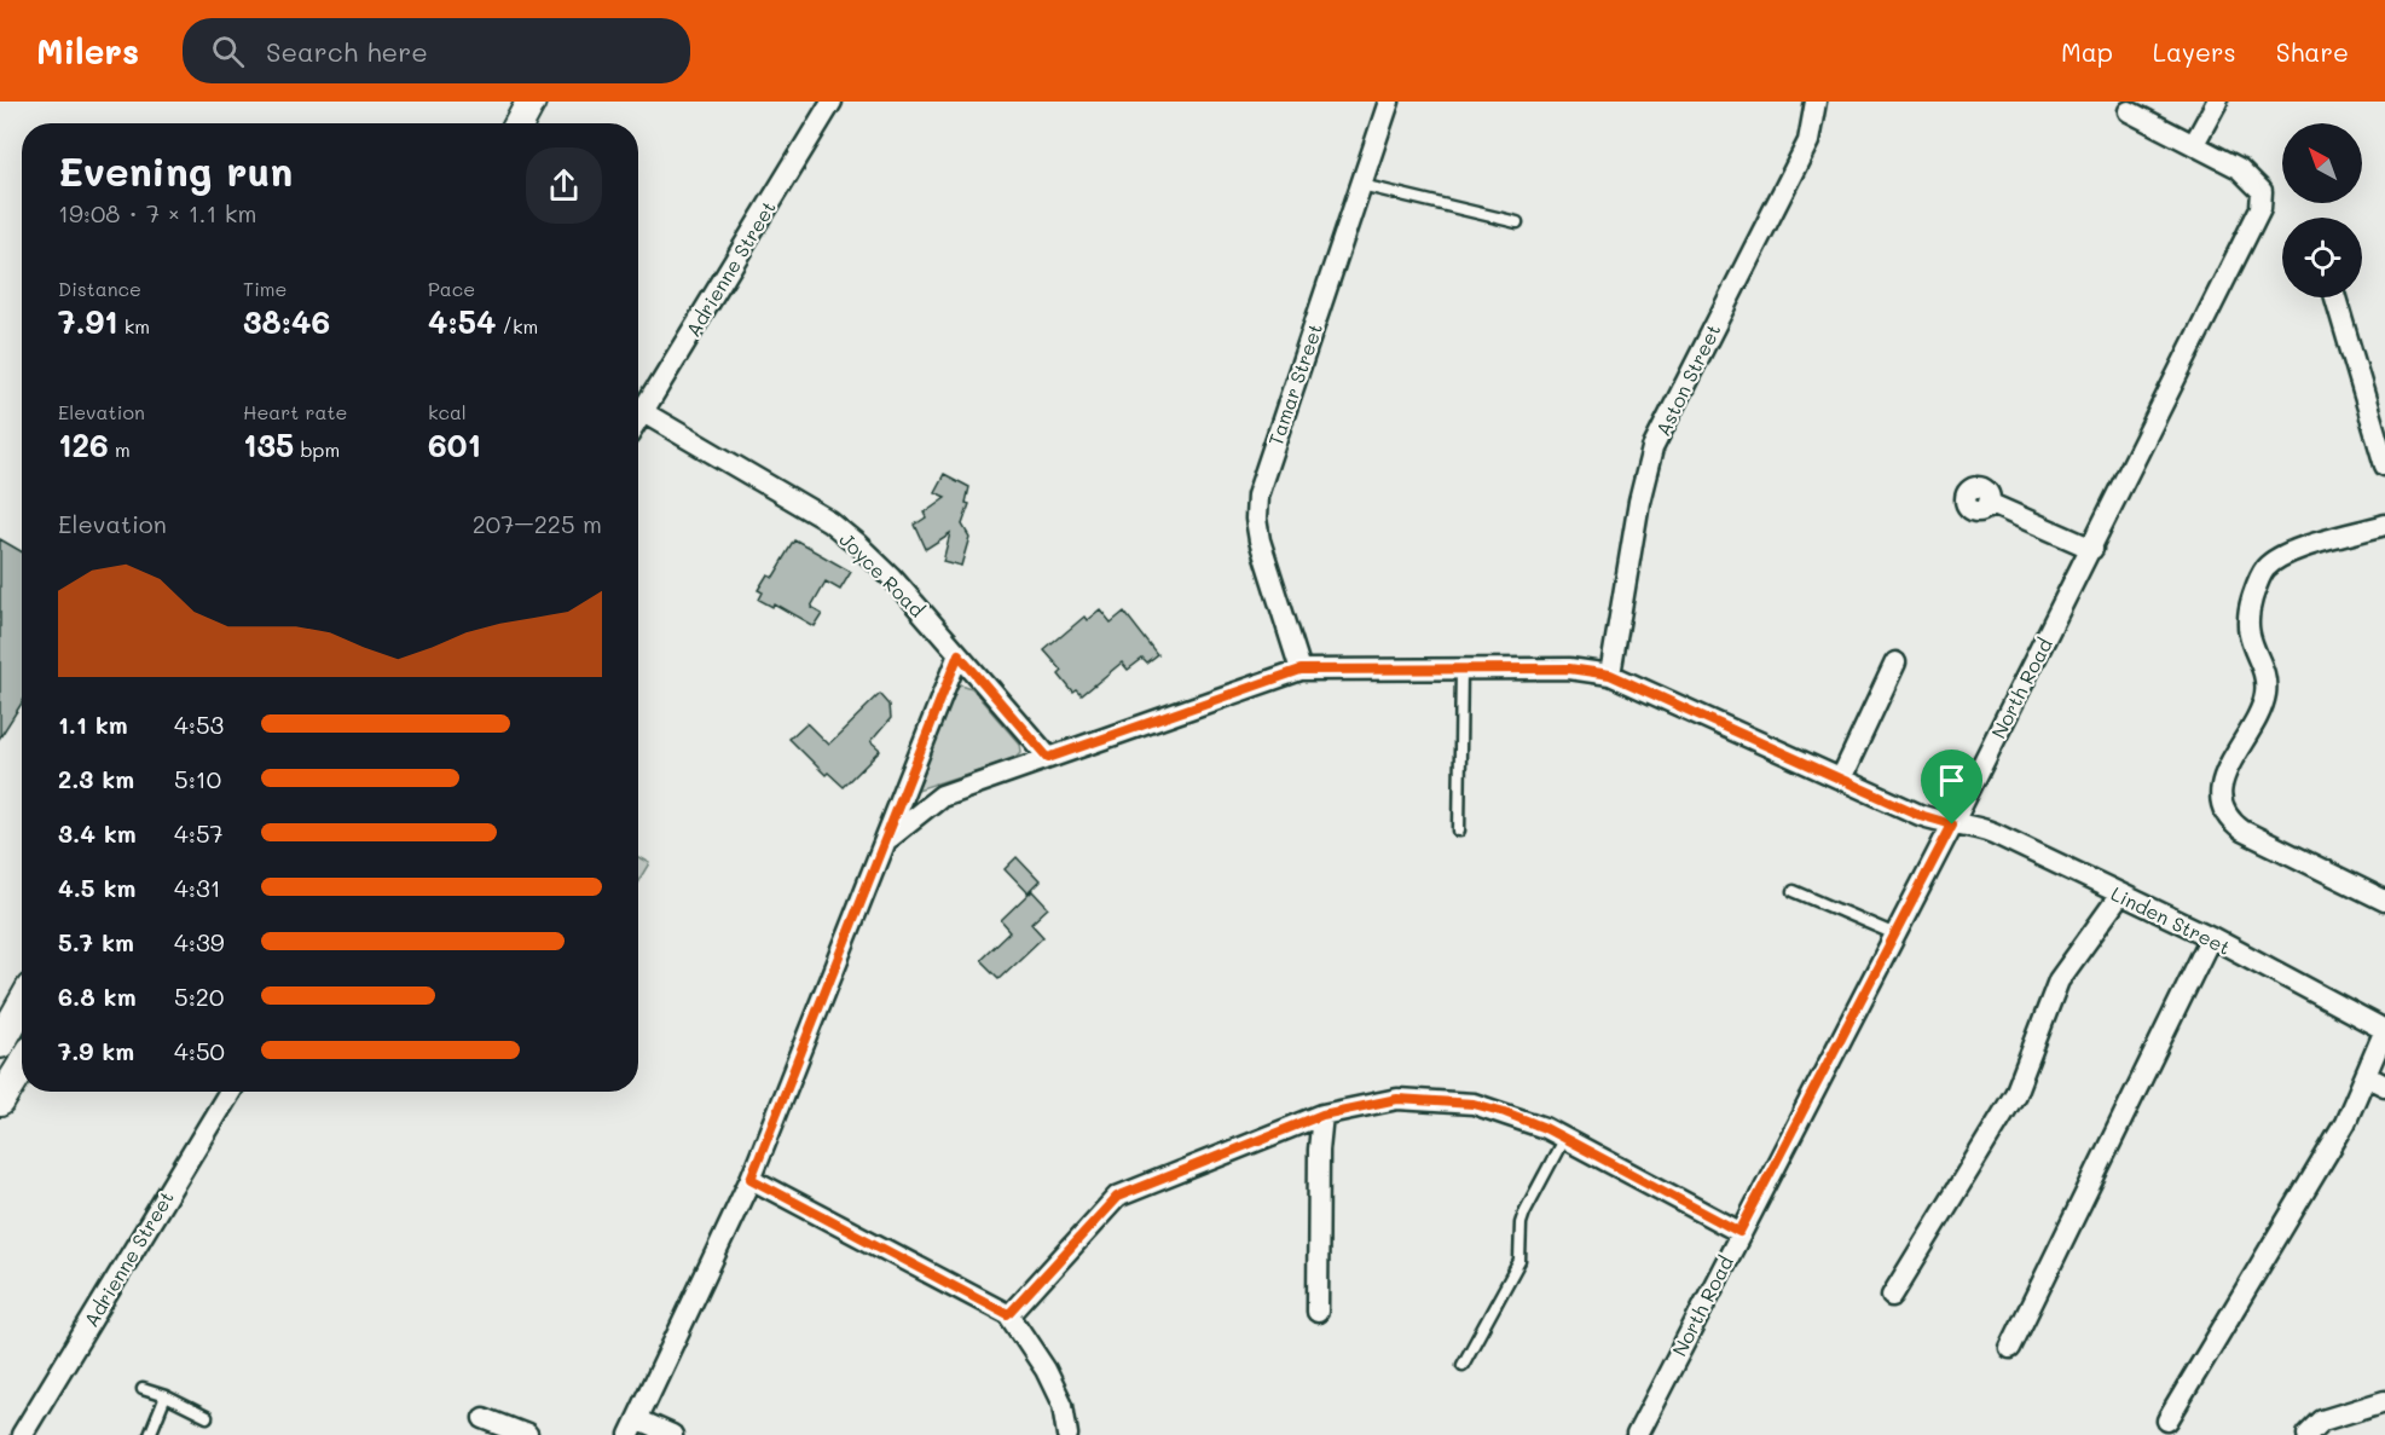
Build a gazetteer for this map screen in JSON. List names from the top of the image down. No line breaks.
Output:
{"streets":{"street":["Adrienne Street","Aston Street","Tamar Street","Joyce Road","North Road","Linden Street"]},"crossings":[["Adrienne Street","Joyce Road"],["Aston Street","Linden Street"],["Tamar Street","Linden Street"],["Joyce Road","Linden Street"],["North Road","Linden Street"]],"north":"top left","page":{"header":"Milers","search":"Search here","nav":["Map","Layers","Share"],"heading":["Evening run","19:08 · 7 × 1.1 km"],"stats":[["Distance","7.91 km"],["Time","38:46"],["Pace","4:54 /km"],["Elevation","126 m"],["Heart rate","135 bpm"],["kcal","601"]],"chart":["Elevation","207–225 m"],"list":[{"name":"1.1 km","note":"4:53"},{"name":"2.3 km","note":"5:10"},{"name":"3.4 km","note":"4:57"},{"name":"4.5 km","note":"4:31"},{"name":"5.7 km","note":"4:39"},{"name":"6.8 km","note":"5:20"},{"name":"7.9 km","note":"4:50"}]}}
